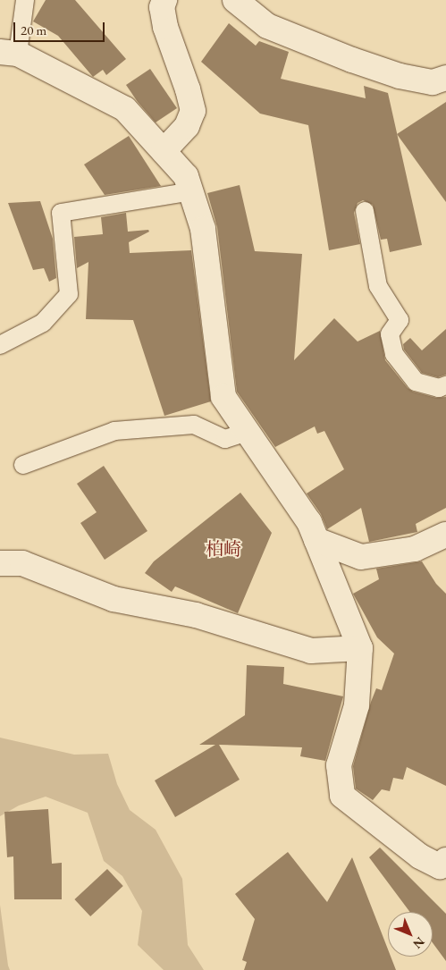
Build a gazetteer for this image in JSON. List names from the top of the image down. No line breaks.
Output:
{"districts":["柏崎"],"scale_bar":"20 m","north":"bottom right"}
